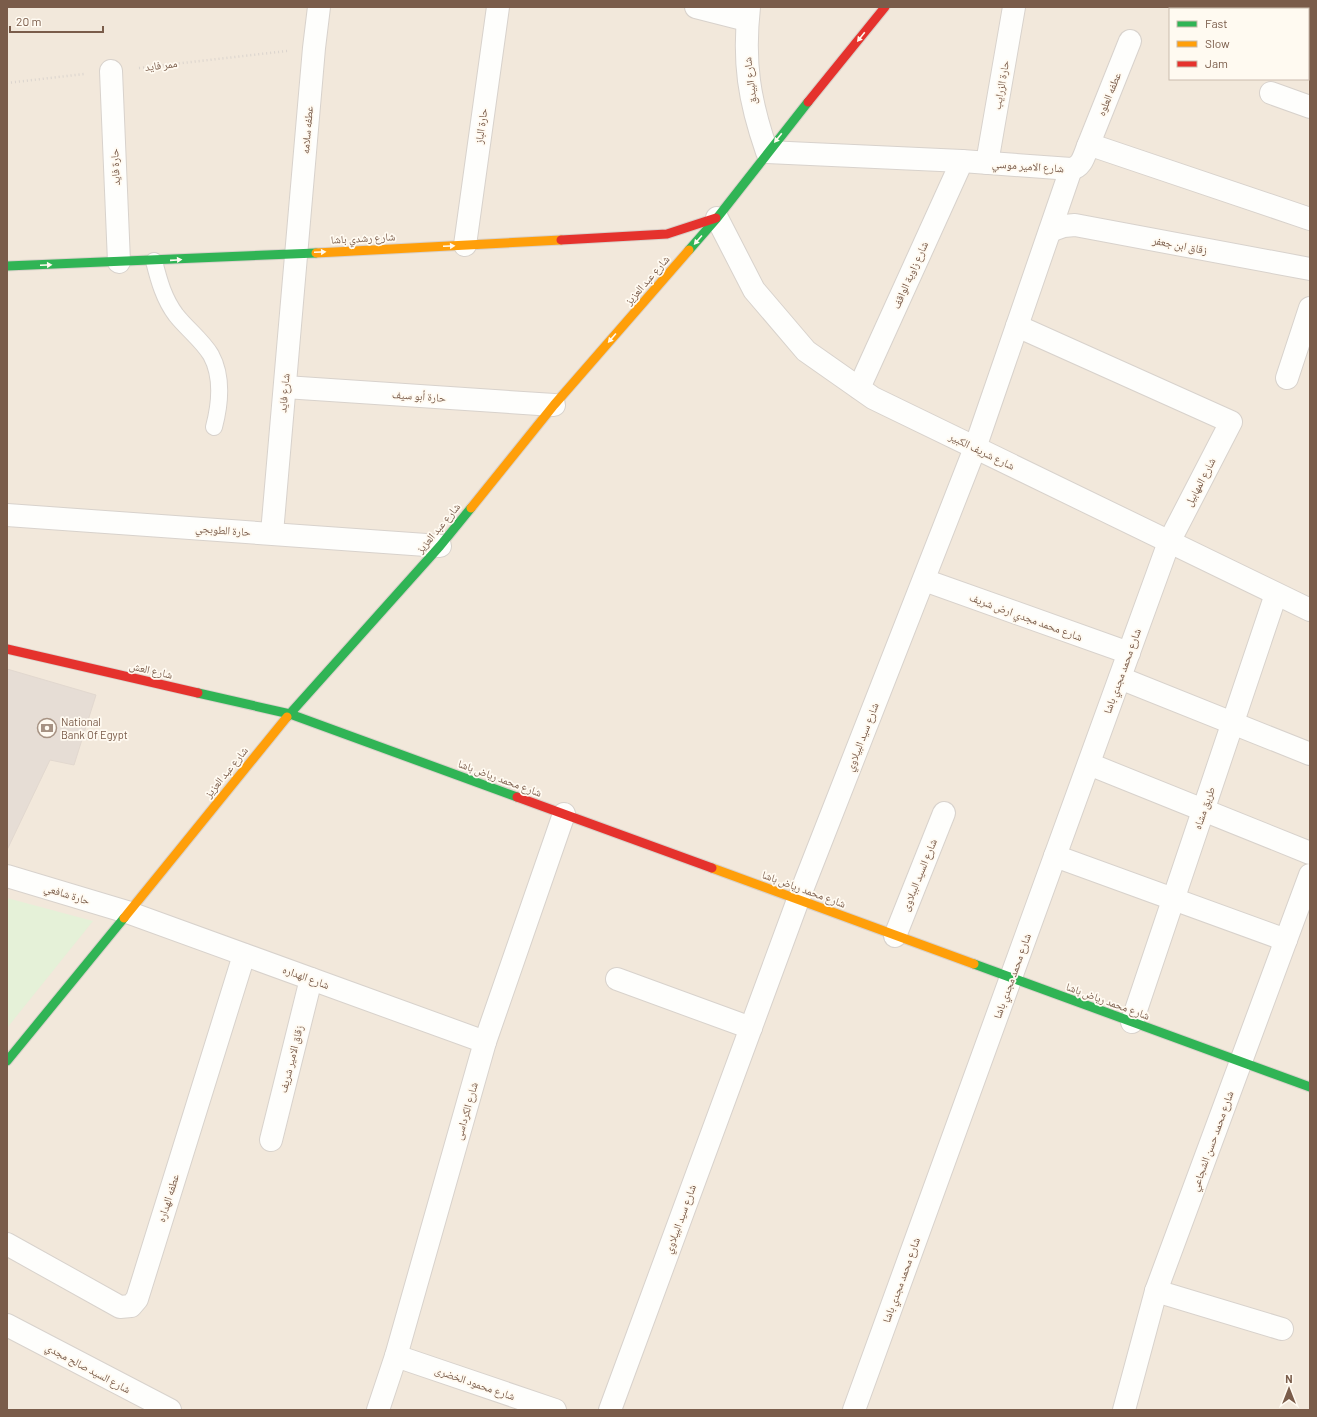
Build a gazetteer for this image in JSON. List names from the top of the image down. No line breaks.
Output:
{"streets":{"street":["شارع البيدق","حارة الزرايب","عطفه العلوه","حارة الباز","عطفه سلامه","شارع الامير موسي","حارة فايد","شارع رشدي باشا","زقاق ابن جعفر","شارع زاوية الواقف","شارع عبد العزيز","شارع فايد","حارة أبو سيف","شارع شريف الكبير","شارع المهابيل","حارة الطوبجي","شارع محمد مجدي ارض شريف","شارع العش","شارع محمد مجدي باشا","شارع سيد البيلاوي","شارع محمد رياض باشا","طريق مشاه","شارع السيد الببلاوى","حارة شافعي","شارع الهداره","زقاق الامير شريف","شارع الكرداسى","شارع محمد حسن الشجاعي","عطفه الهداره","شارع السيد صالح مجدي","شارع محمود الخضرى"],"path":["ممر فايد"]},"crossings":[["ممر فايد","عطفه سلامه"],["ممر فايد","حارة فايد"],["شارع البيدق","شارع الامير موسي"],["شارع البيدق","شارع عبد العزيز"],["حارة الزرايب","شارع الامير موسي"],["عطفه العلوه","شارع الامير موسي"],["حارة الباز","شارع رشدي باشا"],["عطفه سلامه","شارع رشدي باشا"],["عطفه سلامه","شارع فايد"],["شارع الامير موسي","شارع زاوية الواقف"],["شارع الامير موسي","شارع عبد العزيز"],["حارة فايد","شارع رشدي باشا"],["شارع رشدي باشا","شارع عبد العزيز"],["شارع رشدي باشا","شارع فايد"],["شارع رشدي باشا","شارع شريف الكبير"],["شارع زاوية الواقف","شارع شريف الكبير"],["شارع عبد العزيز","حارة أبو سيف"],["شارع عبد العزيز","شارع شريف الكبير"],["شارع عبد العزيز","حارة الطوبجي"],["شارع عبد العزيز","شارع العش"],["شارع عبد العزيز","شارع محمد رياض باشا"],["شارع عبد العزيز","حارة شافعي"],["شارع عبد العزيز","شارع الهداره"],["شارع فايد","حارة أبو سيف"],["شارع فايد","حارة الطوبجي"],["شارع شريف الكبير","شارع المهابيل"],["شارع شريف الكبير","شارع محمد مجدي باشا"],["شارع شريف الكبير","شارع سيد البيلاوي"],["شارع شريف الكبير","طريق مشاه"],["شارع المهابيل","شارع محمد مجدي باشا"],["شارع محمد مجدي ارض شريف","شارع محمد مجدي باشا"],["شارع محمد مجدي ارض شريف","شارع سيد البيلاوي"],["شارع العش","شارع محمد رياض باشا"],["شارع محمد مجدي باشا","شارع محمد رياض باشا"],["شارع سيد البيلاوي","شارع محمد رياض باشا"],["شارع محمد رياض باشا","طريق مشاه"],["شارع محمد رياض باشا","شارع السيد الببلاوى"],["شارع محمد رياض باشا","شارع الكرداسى"],["شارع محمد رياض باشا","شارع محمد حسن الشجاعي"],["حارة شافعي","شارع الهداره"],["شارع الهداره","زقاق الامير شريف"],["شارع الهداره","شارع الكرداسى"],["شارع الهداره","عطفه الهداره"],["شارع الكرداسى","شارع محمود الخضرى"]],"one_way":["شارع رشدي باشا"],"places":{"bank":["National Bank Of Egypt"]},"legend":["Fast","Slow","Jam"],"scale_bar":"20 m","north":"top"}
